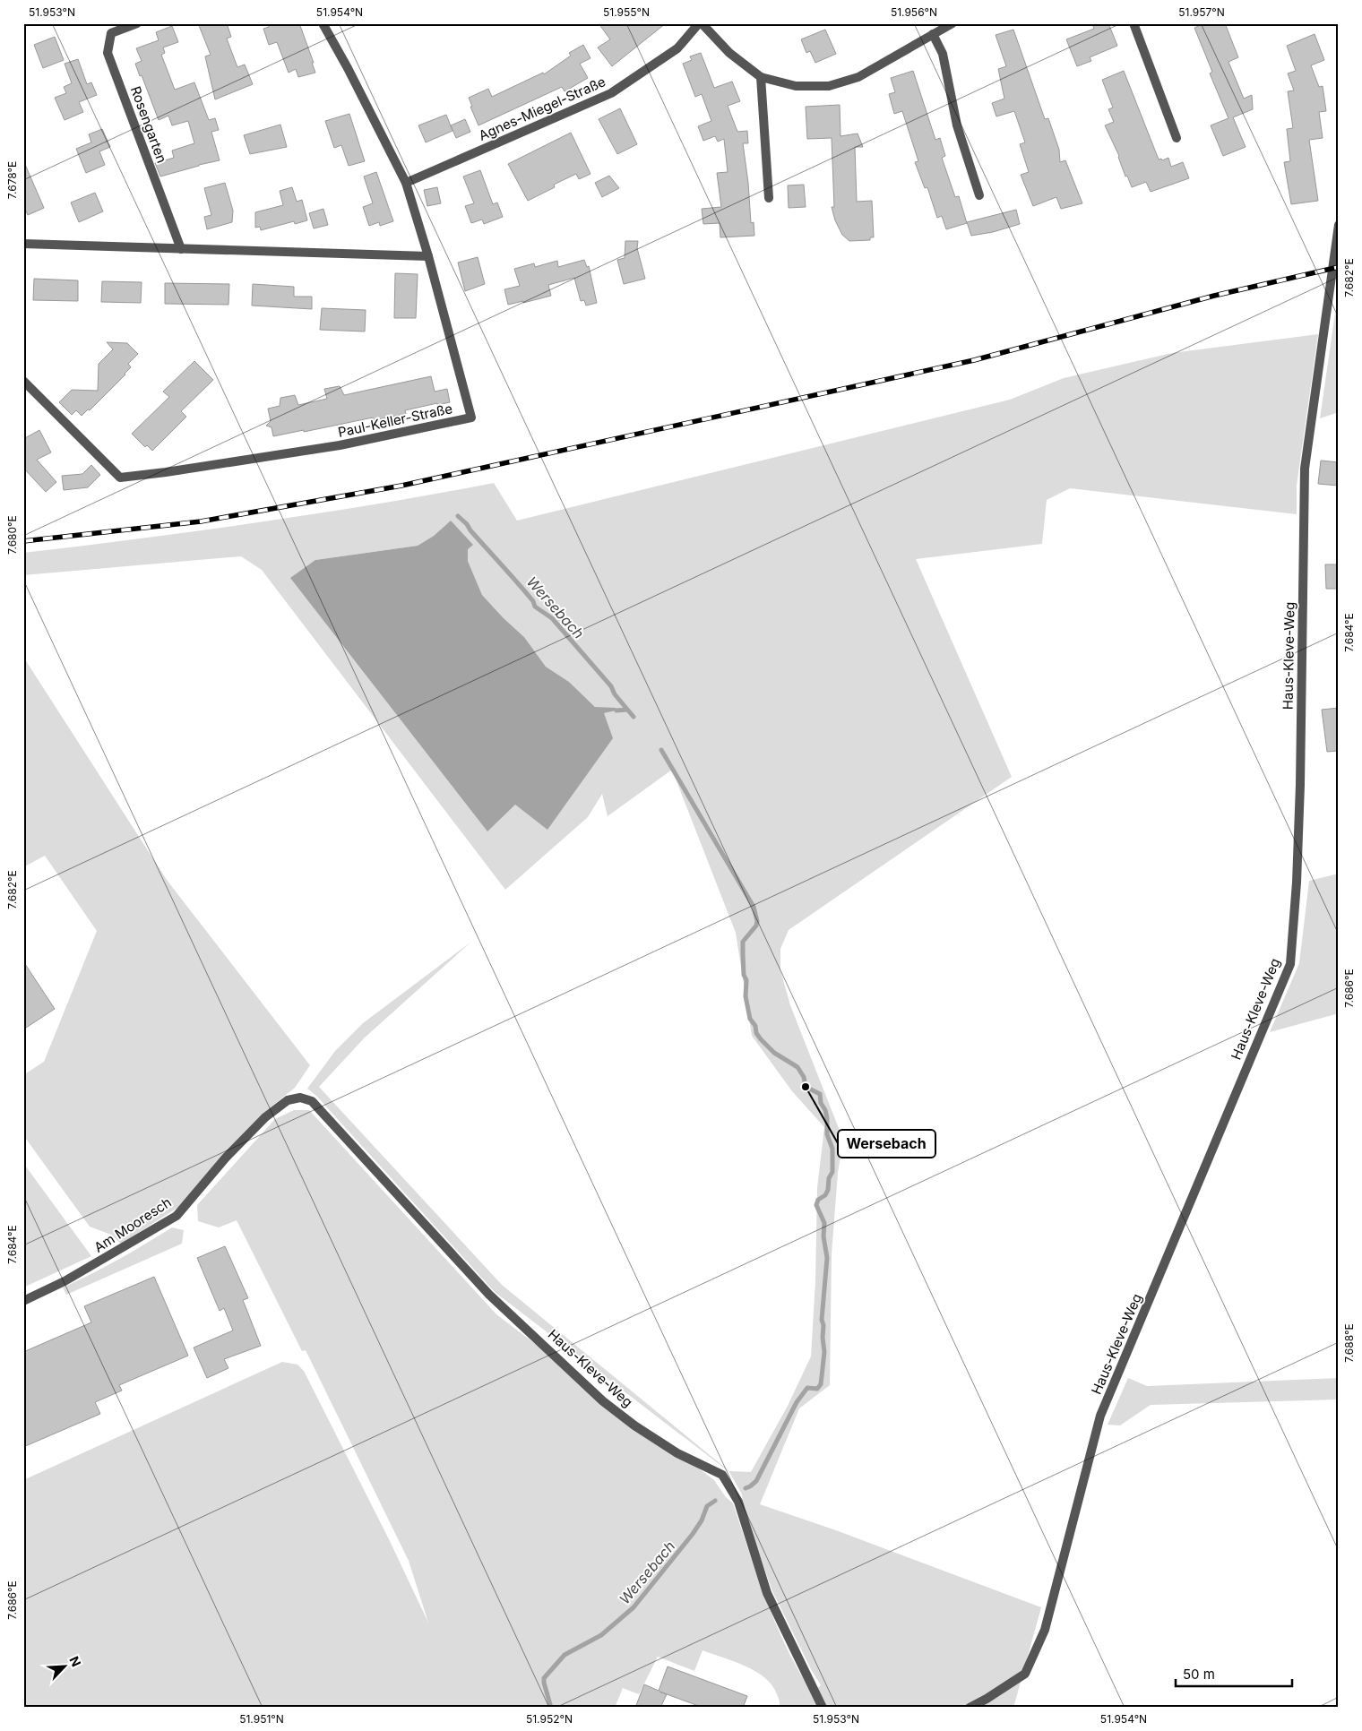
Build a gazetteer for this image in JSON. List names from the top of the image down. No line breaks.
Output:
{"streets":{"street":["Agnes-Miegel-Straße","Rosengarten","Paul-Keller-Straße","Haus-Kleve-Weg","Am Mooresch"]},"crossings":[["Agnes-Miegel-Straße","Paul-Keller-Straße"],["Haus-Kleve-Weg","Am Mooresch"]],"water":["Wersebach"],"places":["Wersebach"],"scale_bar":"50 m","north":"top right","coordinates":["51.953°N","51.954°N","51.955°N","51.956°N","51.957°N","7.678°E","7.682°E","7.680°E","7.684°E","7.686°E","7.688°E","51.951°N","51.952°N"]}
